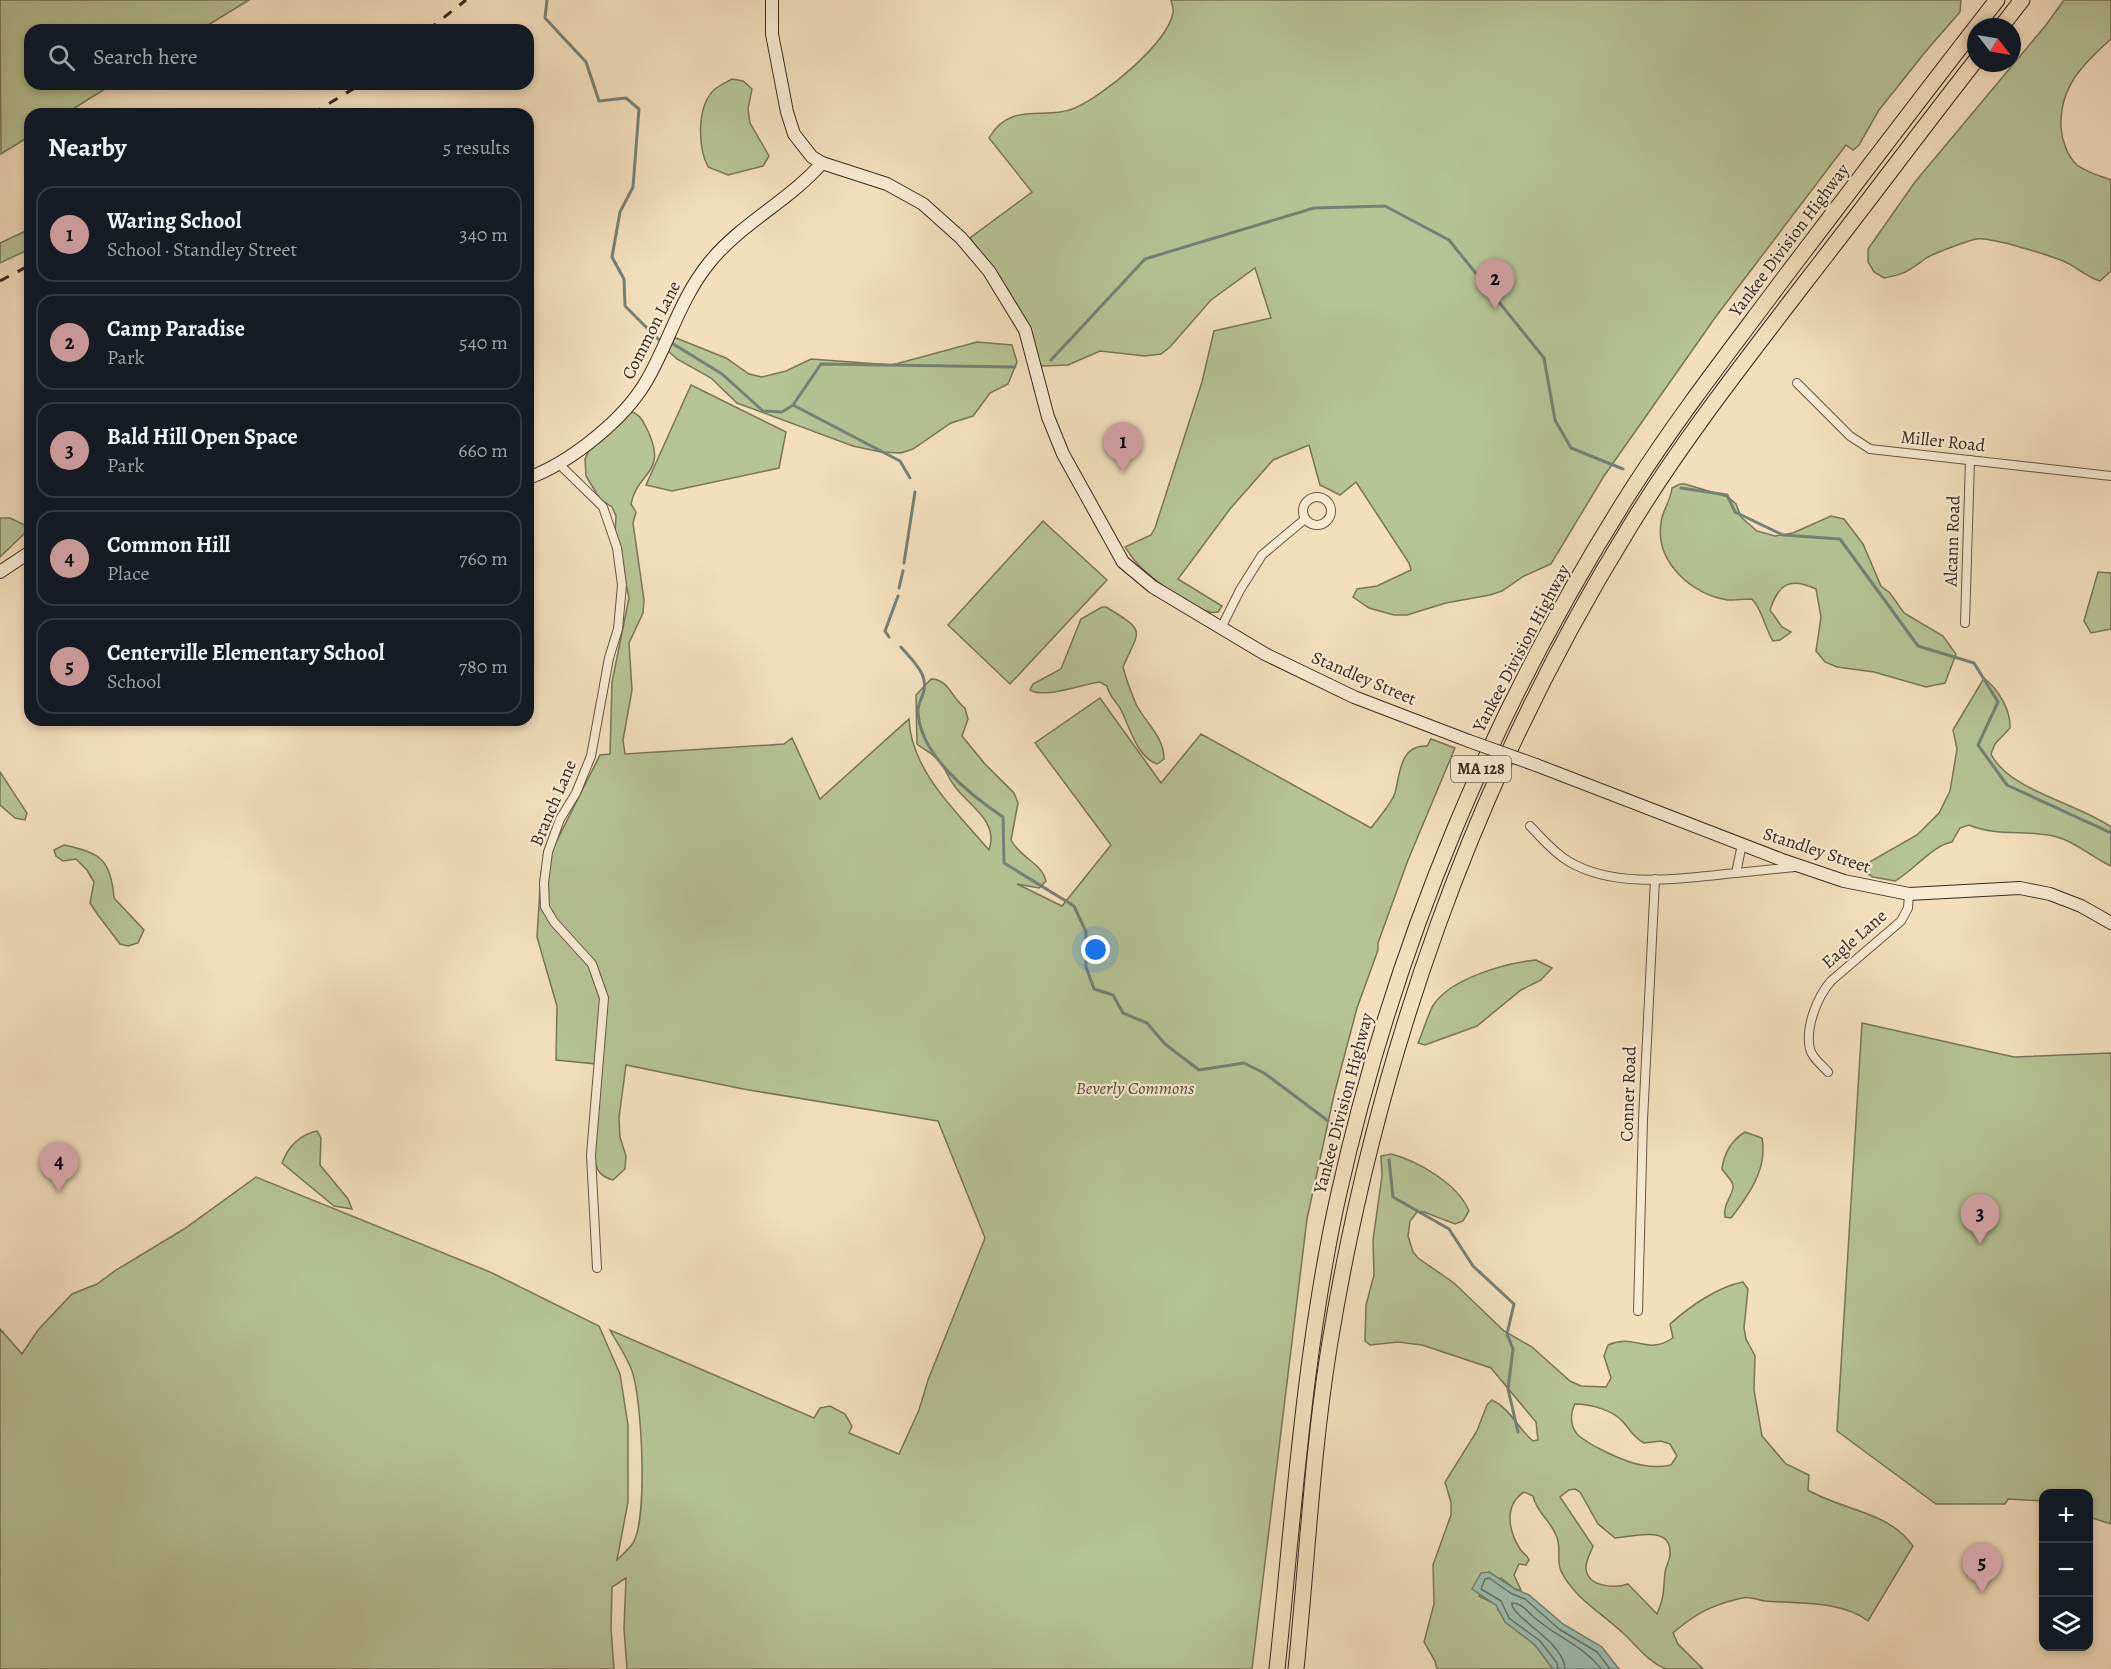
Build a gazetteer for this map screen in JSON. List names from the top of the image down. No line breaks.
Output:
{"streets":{"highway":["Yankee Division Highway","MA 128"],"street":["Common Lane","Miller Road","Alcann Road","Standley Street","Branch Lane","Eagle Lane","Conner Road"]},"crossings":[["Common Lane","Standley Street"],["Common Lane","Branch Lane"],["Miller Road","Alcann Road"],["Standley Street","Eagle Lane"]],"parks":["Beverly Commons"],"north":"bottom right","page":{"search":"Search here","heading":["Nearby","5 results"],"list":[{"mark":"1","name":"Waring School","note":"School · Standley Street","value":"340 m"},{"mark":"2","name":"Camp Paradise","note":"Park","value":"540 m"},{"mark":"3","name":"Bald Hill Open Space","note":"Park","value":"660 m"},{"mark":"4","name":"Common Hill","note":"Place","value":"760 m"},{"mark":"5","name":"Centerville Elementary School","note":"School","value":"780 m"}],"pins":["2","1","4","3","5"],"map_buttons":["+","−"]}}
